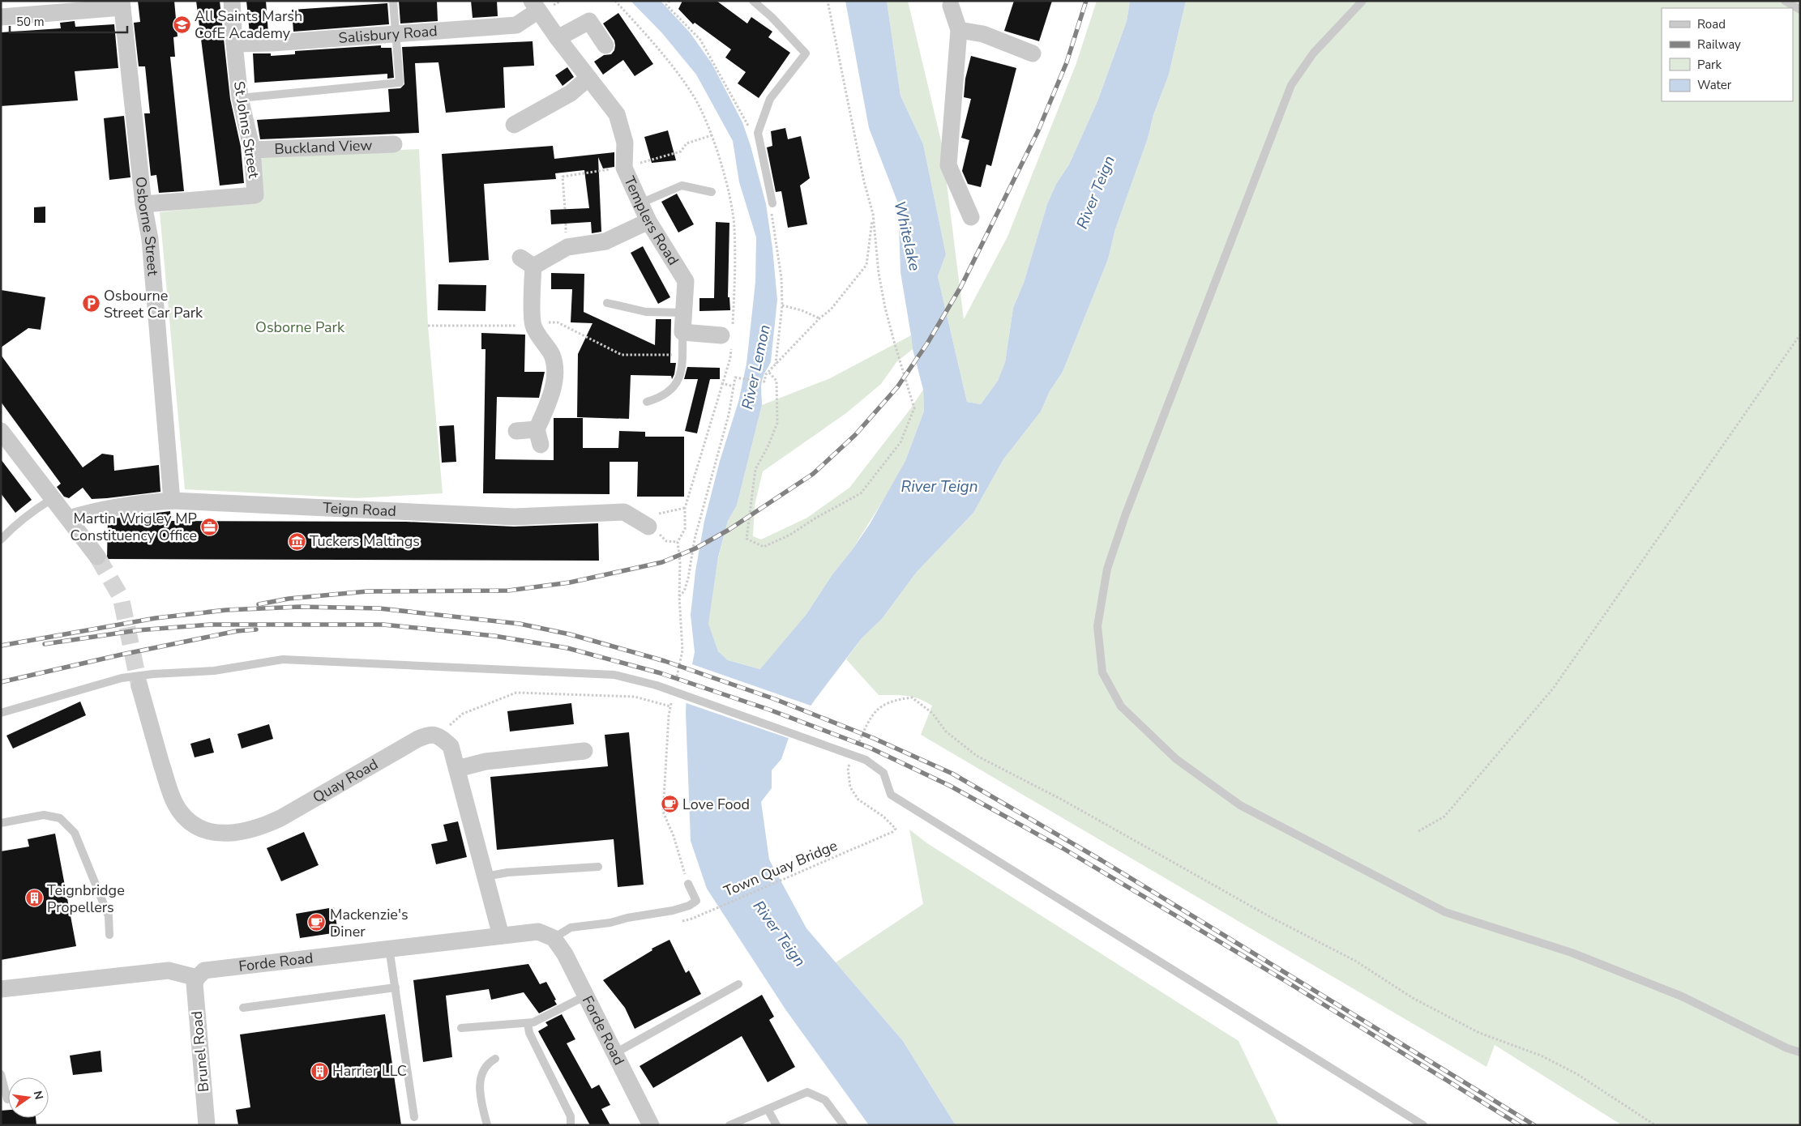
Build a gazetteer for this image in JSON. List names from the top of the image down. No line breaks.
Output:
{"streets":{"street":["Salisbury Road","St Johns Street","Buckland View","Templers Road","Osborne Street","Teign Road","Quay Road","Forde Road","Brunel Road"],"path":["Town Quay Bridge"]},"crossings":[["Salisbury Road","St Johns Street"],["Salisbury Road","Templers Road"],["St Johns Street","Buckland View"],["St Johns Street","Osborne Street"],["Osborne Street","Teign Road"],["Forde Road","Brunel Road"]],"water":["River Teign","Whitelake","River Lemon"],"parks":["Osborne Park"],"places":{"school or university":["All Saints Marsh CofE Academy"],"parking":["Osbourne Street Car Park"],"office":["Martin Wrigley MP Constituency Office"],"museum":["Tuckers Maltings"],"cafe":["Love Food","Mackenzie's Diner"],"building":["Teignbridge Propellers","Harrier LLC"]},"legend":["Road","Railway","Park","Water"],"scale_bar":"50 m","north":"right"}
